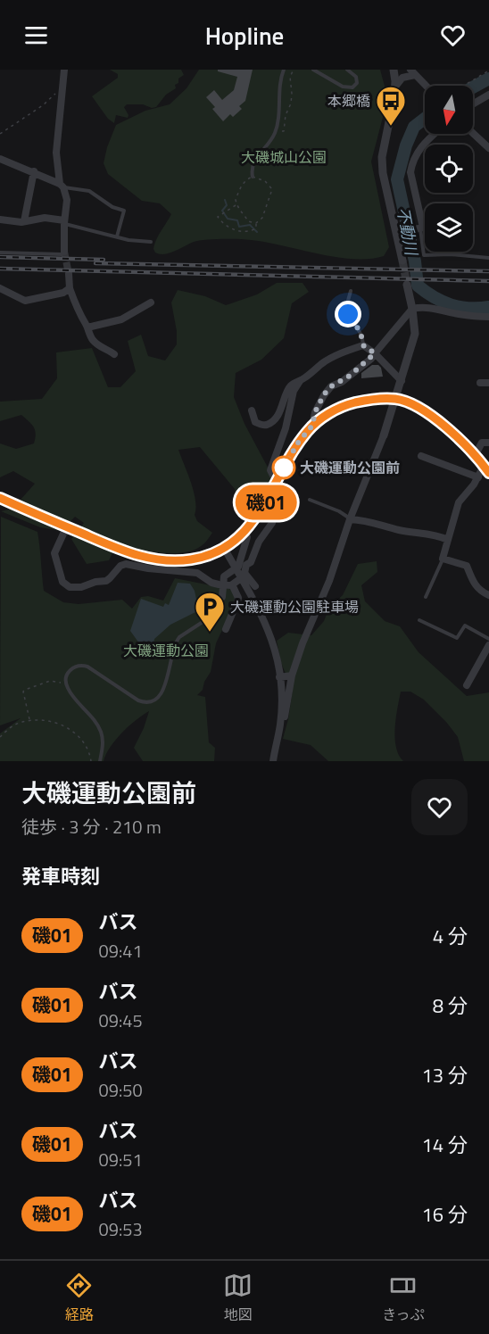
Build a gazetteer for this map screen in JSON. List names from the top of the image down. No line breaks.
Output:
{"water":["不動川"],"parks":["大磯城山公園","大磯運動公園"],"places":{"bus stop":["本郷橋"],"other":["大磯運動公園前"],"parking":["大磯運動公園駐車場"]},"lines":["bus line 磯01"],"north":"bottom","page":{"header":"Hopline","on_map":"磯01","heading":[["大磯運動公園前","徒歩 · 3 分 · 210 m"],"発車時刻"],"list":[{"mark":"磯01","name":"バス","note":"09:41","value":"4 分"},{"mark":"磯01","name":"バス","note":"09:45","value":"8 分"},{"mark":"磯01","name":"バス","note":"09:50","value":"13 分"},{"mark":"磯01","name":"バス","note":"09:51","value":"14 分"},{"mark":"磯01","name":"バス","note":"09:53","value":"16 分"}],"tabs":["経路","地図","きっぷ"]}}
